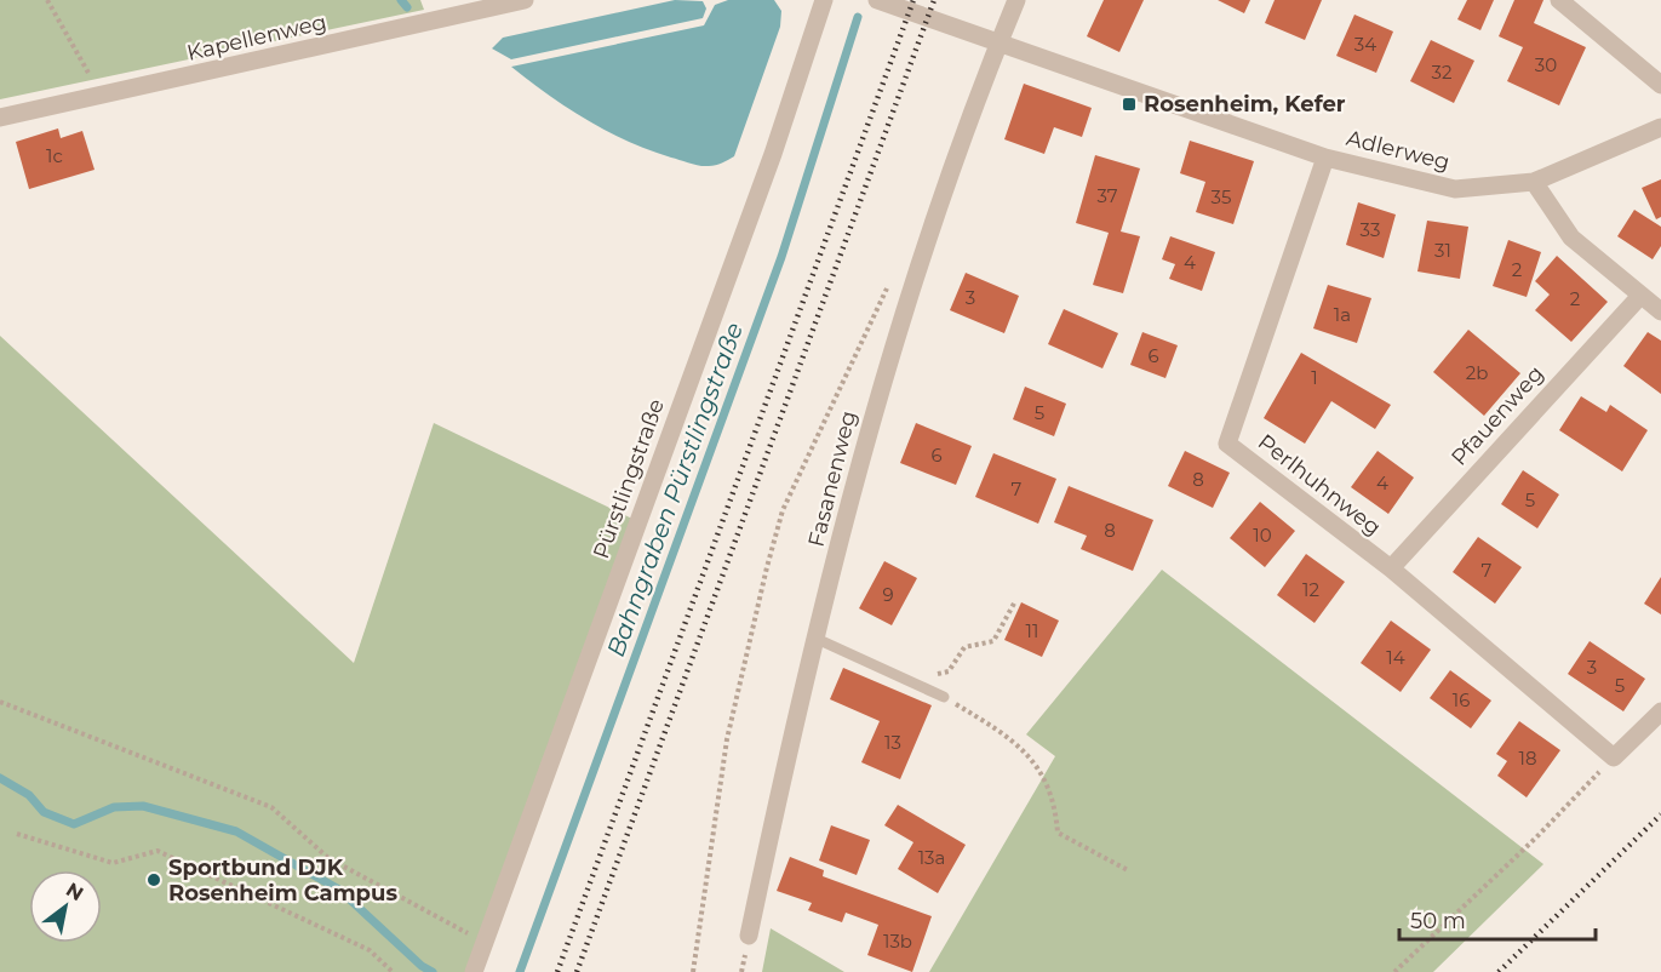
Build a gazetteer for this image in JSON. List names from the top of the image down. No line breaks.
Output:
{"streets":{"street":["Kapellenweg","Adlerweg","Pfauenweg","Pürstlingstraße","Fasanenweg","Perlhuhnweg"]},"crossings":[["Adlerweg","Fasanenweg"],["Adlerweg","Perlhuhnweg"],["Pfauenweg","Perlhuhnweg"]],"water":["Bahngraben Pürstlingstraße"],"places":{"transit":["Rosenheim, Kefer"],"other":["Sportbund DJK Rosenheim Campus"]},"house_numbers":["34","30","32","1c","37","35","33","31","4","2","3","2","1a","6","2b","1","5","6","8","4","7","5","8","10","7","12","9","11","14","3","5","16","13","18","13a","13b"],"scale_bar":"50 m","north":"top right"}
